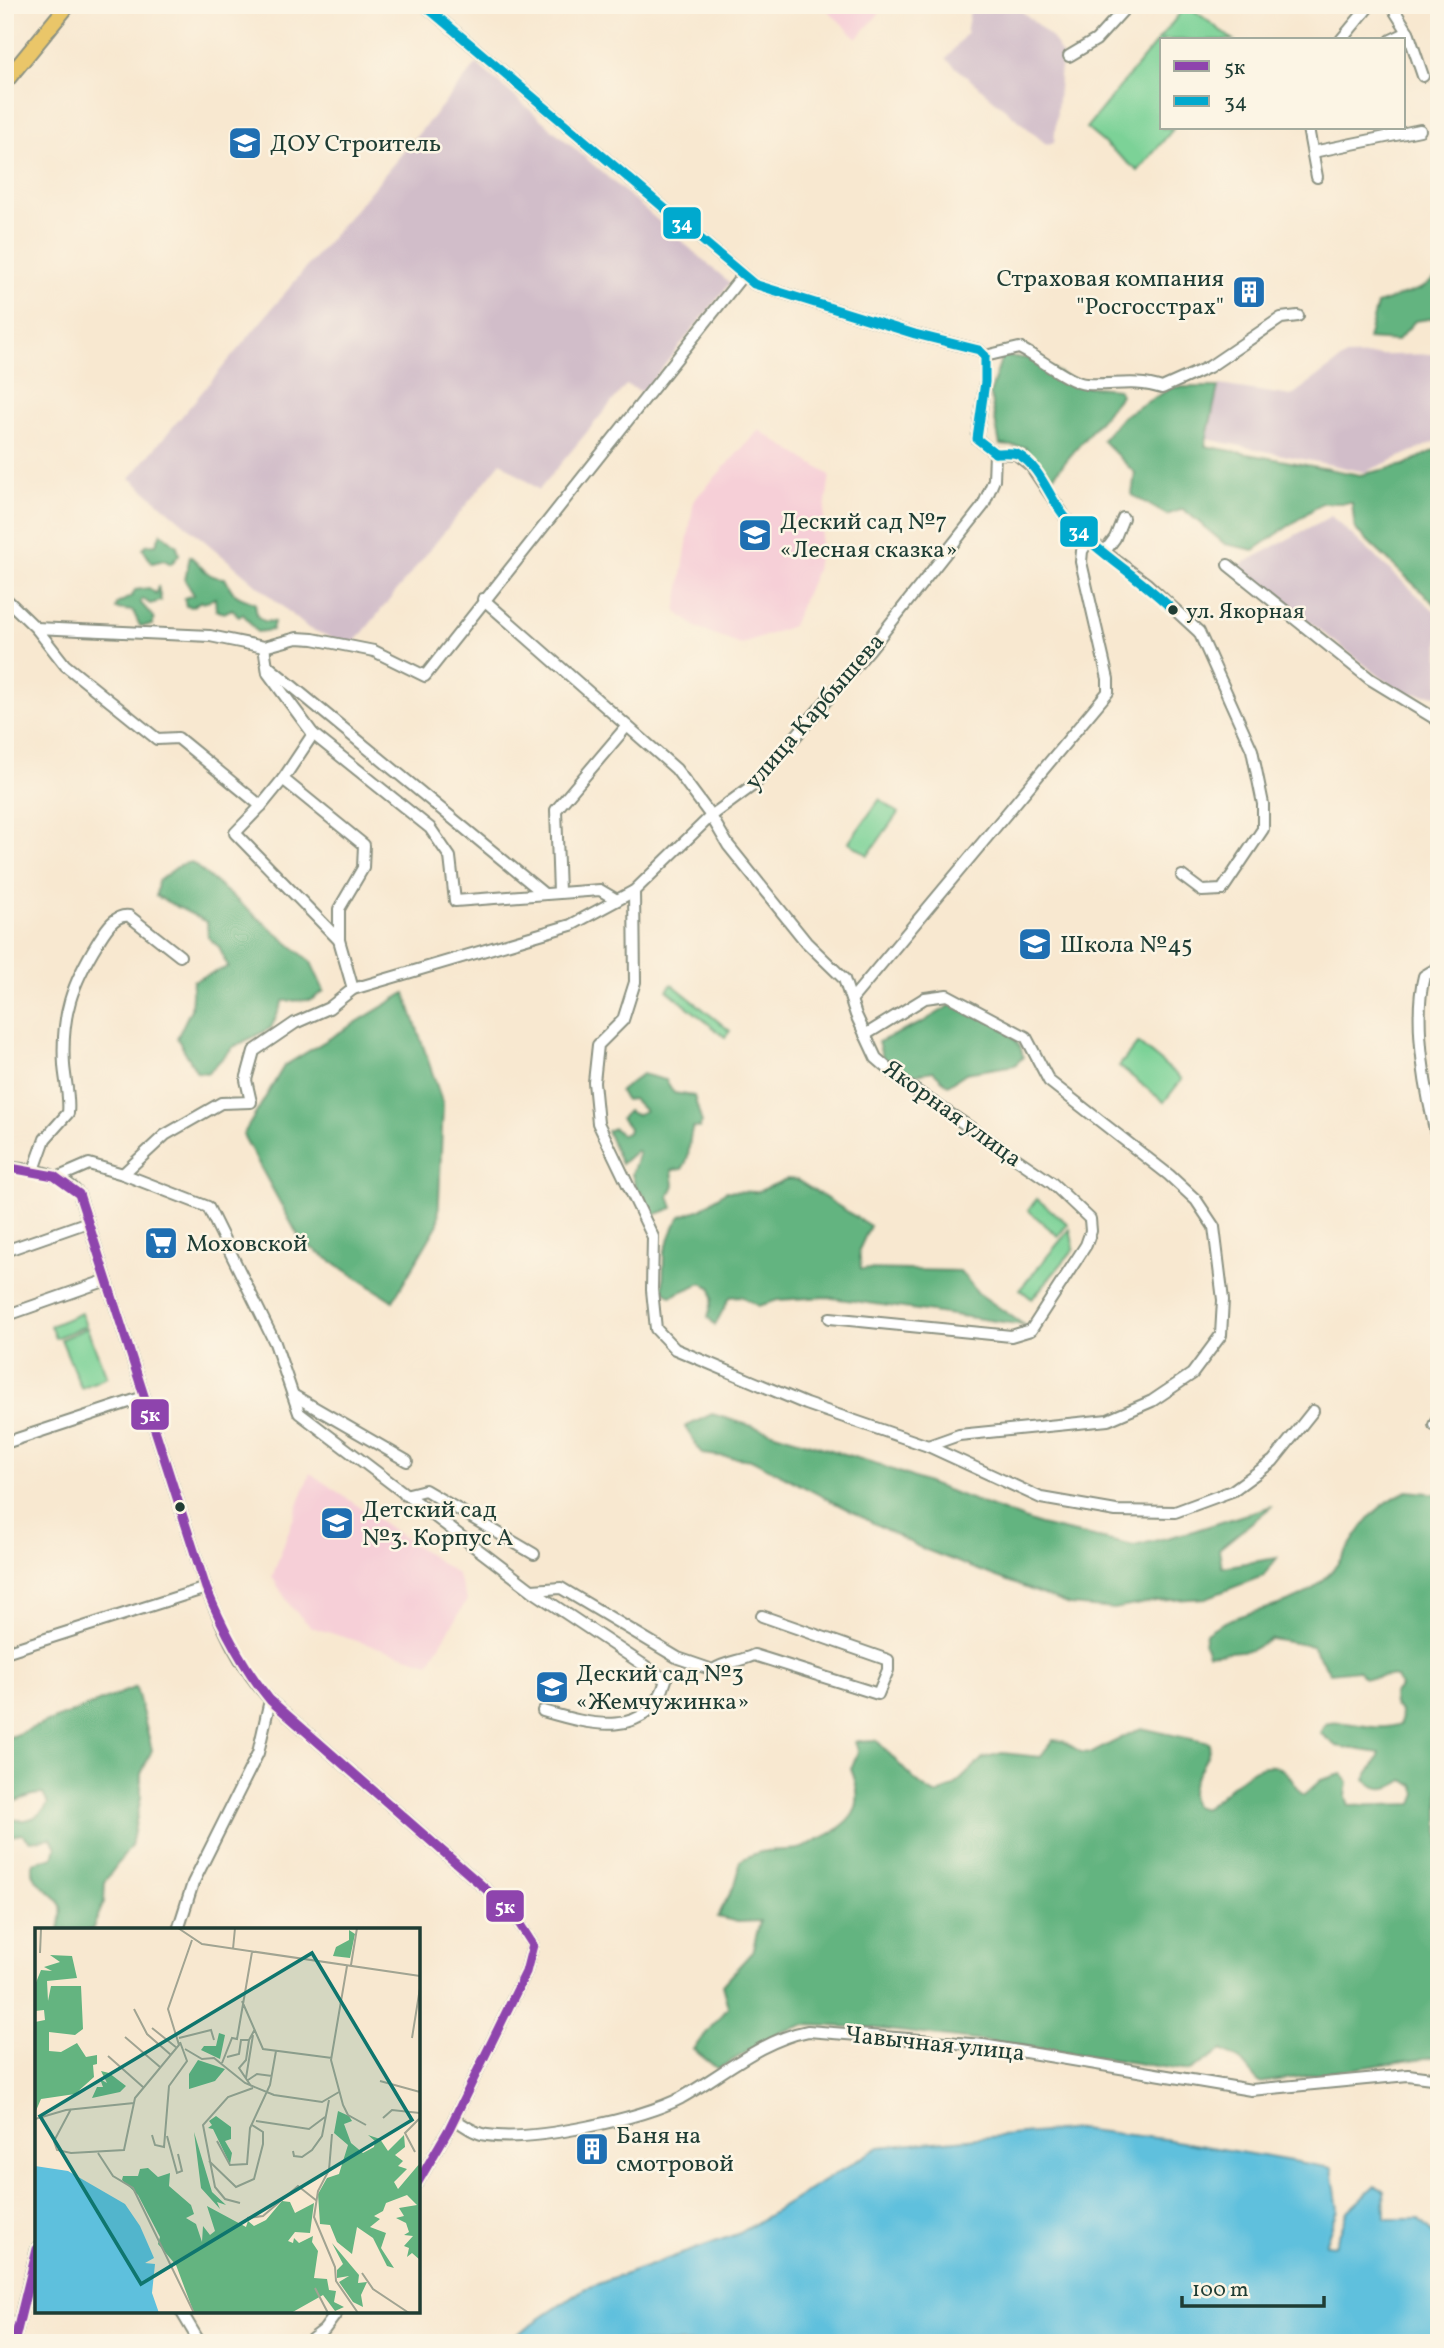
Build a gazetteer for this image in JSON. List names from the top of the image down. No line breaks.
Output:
{"streets":{"street":["улица Карбышева","Якорная улица","Чавычная улица"]},"crossings":[["улица Карбышева","Якорная улица"]],"places":{"school or university":["ДОУ Строитель","Деский сад №7 «Лесная сказка»","Школа №45","Детский сад №3. Корпус А","Деский сад №3 «Жемчужинка»"],"building":["Страховая компания \"Росгосстрах\"","Баня на смотровой"],"other":["ул. Якорная"],"supermarket":["Моховской"]},"lines":["transit line 34","transit line 5к"],"legend":["5к","34"],"scale_bar":"100 m"}
